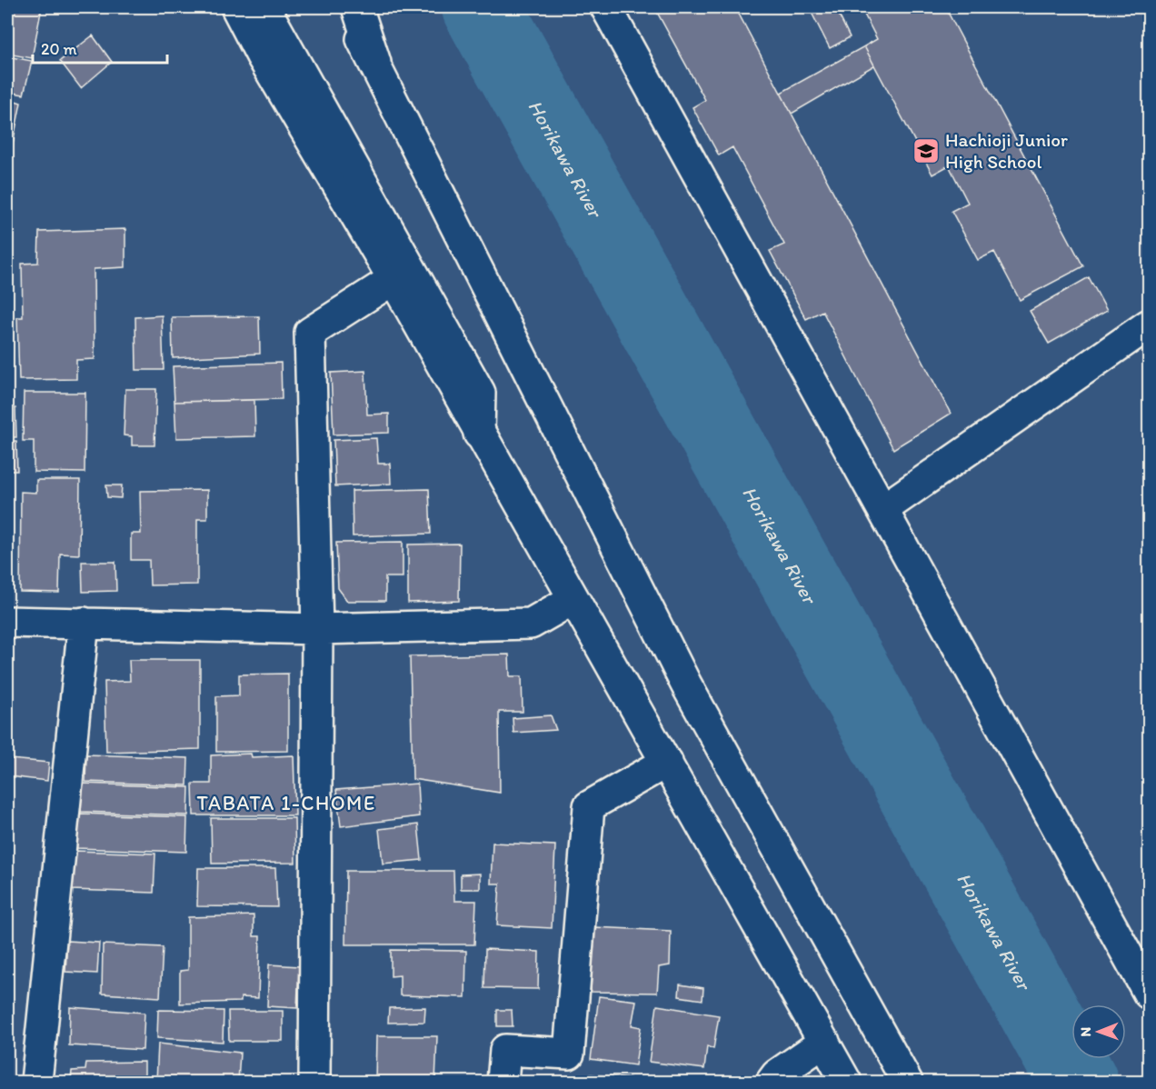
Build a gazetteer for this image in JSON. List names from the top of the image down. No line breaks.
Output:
{"districts":["TABATA 1-CHOME"],"water":["Horikawa River"],"places":{"school or university":["Hachioji Junior High School"]},"scale_bar":"20 m","north":"left"}
